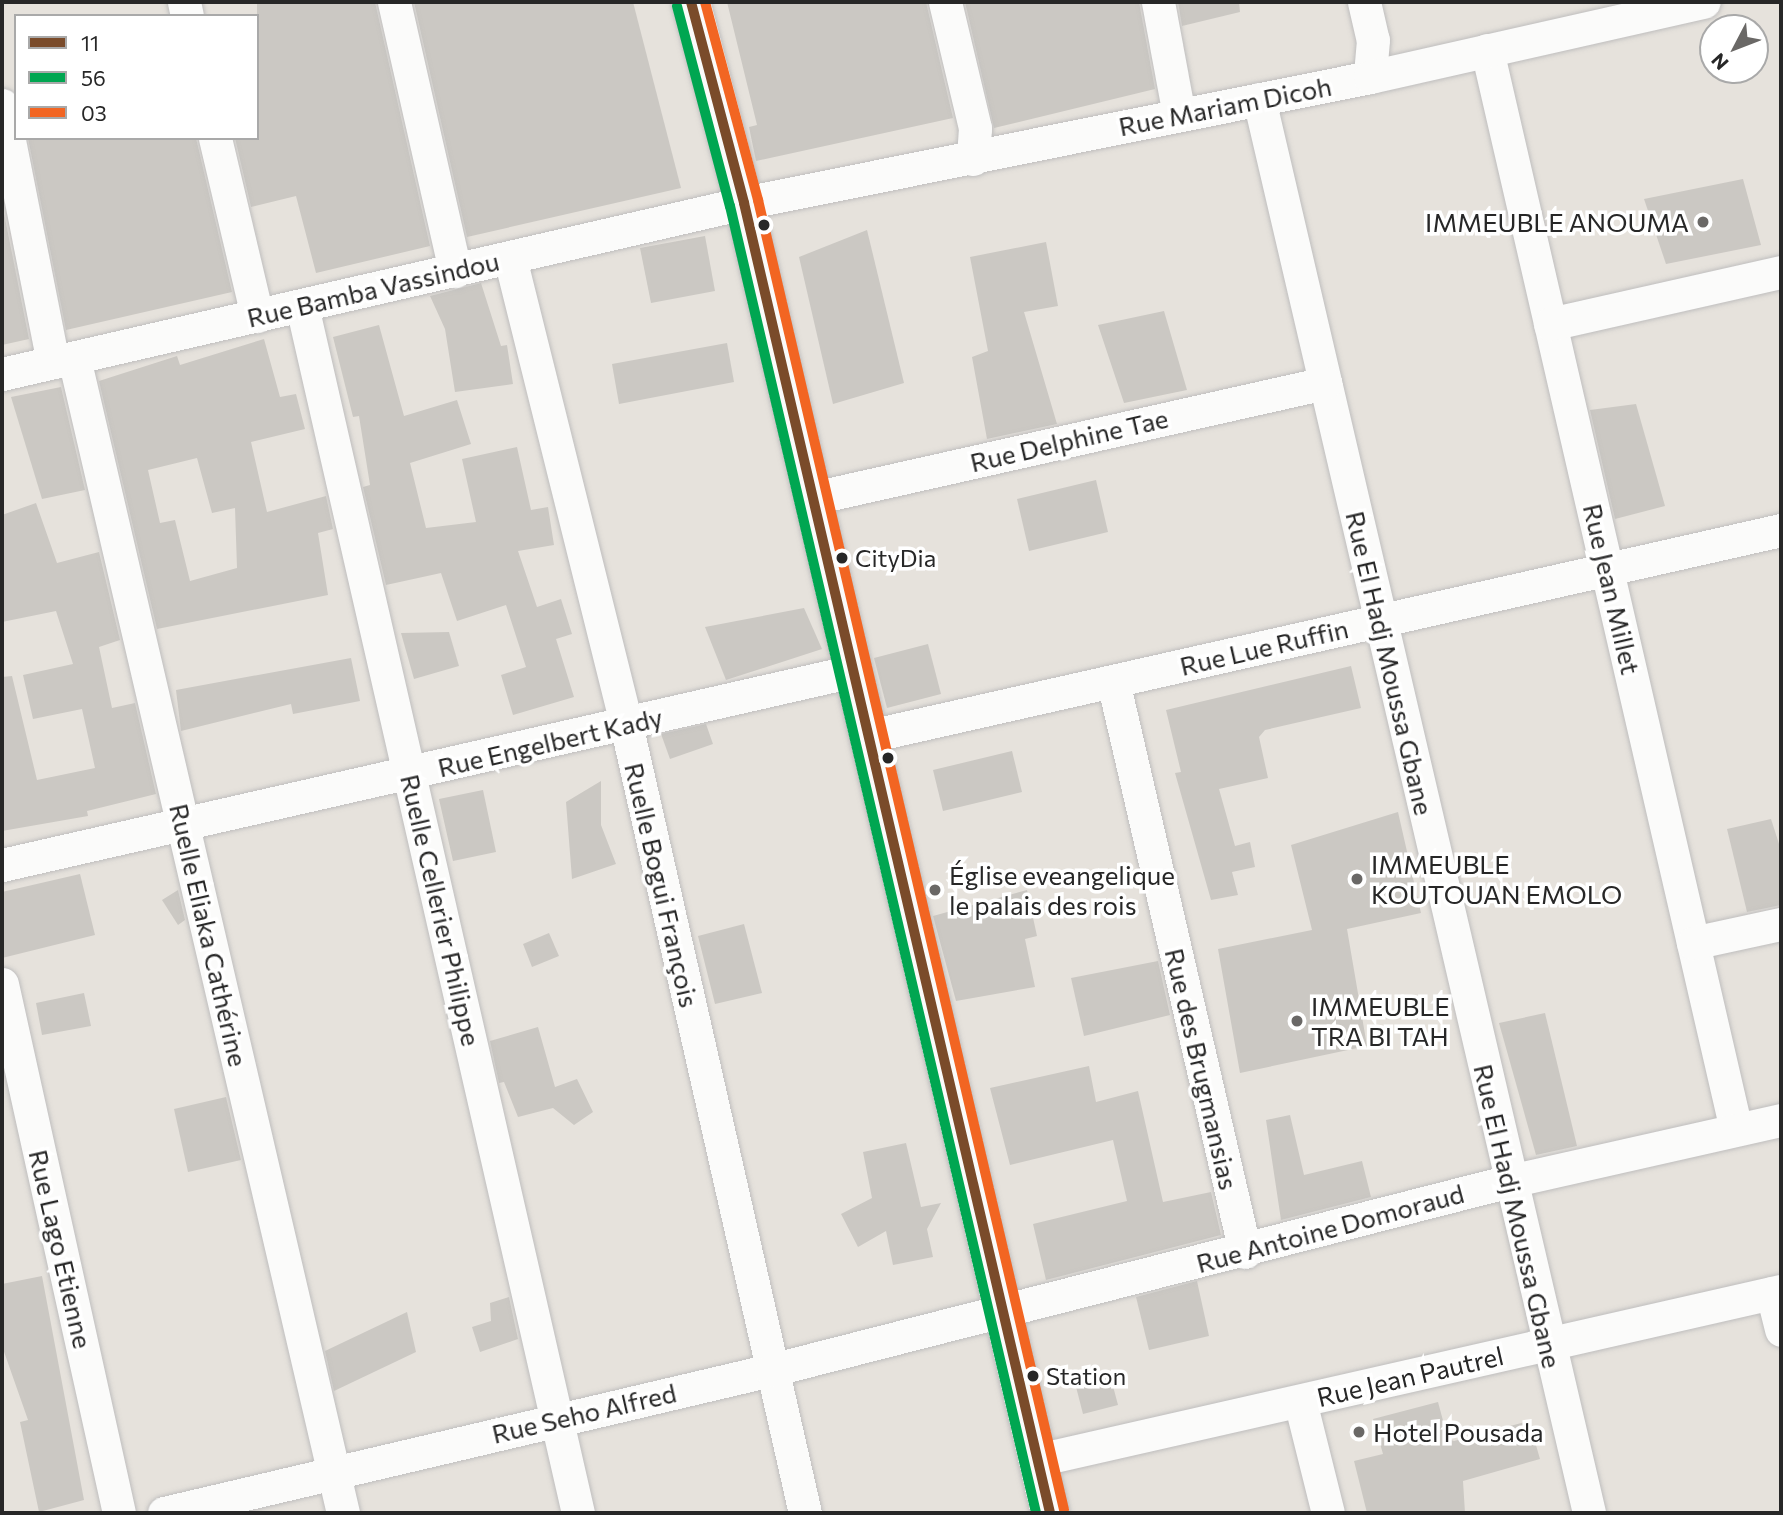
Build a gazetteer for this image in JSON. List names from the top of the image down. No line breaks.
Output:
{"streets":{"street":["Rue Mariam Dicoh","Rue Bamba Vassindou","Rue Delphine Tae","Rue Jean Millet","Rue Lue Ruffin","Rue El Hadj Moussa Gbane","Rue Engelbert Kady","Ruelle Bogui François","Ruelle Cellerier Philippe","Ruelle Eliaka Cathérine","Rue des Brugmansias","Rue Antoine Domoraud","Rue Lago Etienne","Rue Jean Pautrel","Rue Seho Alfred"]},"crossings":[["Rue Mariam Dicoh","Rue Bamba Vassindou"],["Rue Mariam Dicoh","Rue Jean Millet"],["Rue Mariam Dicoh","Rue El Hadj Moussa Gbane"],["Rue Bamba Vassindou","Ruelle Bogui François"],["Rue Bamba Vassindou","Ruelle Cellerier Philippe"],["Rue Bamba Vassindou","Ruelle Eliaka Cathérine"],["Rue Delphine Tae","Rue El Hadj Moussa Gbane"],["Rue Jean Millet","Rue Lue Ruffin"],["Rue Jean Millet","Rue Antoine Domoraud"],["Rue Lue Ruffin","Rue El Hadj Moussa Gbane"],["Rue Lue Ruffin","Rue des Brugmansias"],["Rue El Hadj Moussa Gbane","Rue Antoine Domoraud"],["Rue El Hadj Moussa Gbane","Rue Jean Pautrel"],["Rue Engelbert Kady","Ruelle Bogui François"],["Rue Engelbert Kady","Ruelle Cellerier Philippe"],["Rue Engelbert Kady","Ruelle Eliaka Cathérine"],["Ruelle Bogui François","Rue Seho Alfred"],["Ruelle Cellerier Philippe","Rue Seho Alfred"],["Ruelle Eliaka Cathérine","Rue Seho Alfred"],["Rue des Brugmansias","Rue Antoine Domoraud"],["Rue Antoine Domoraud","Rue Seho Alfred"]],"places":["IMMEUBLE ANOUMA","CityDia","IMMEUBLE KOUTOUAN EMOLO","Église eveangelique le palais des rois","IMMEUBLE TRA BI TAH","Station","Hotel Pousada"],"lines":["transit line 11","transit line 03","transit line 56"],"legend":["11","56","03"],"north":"bottom left"}
